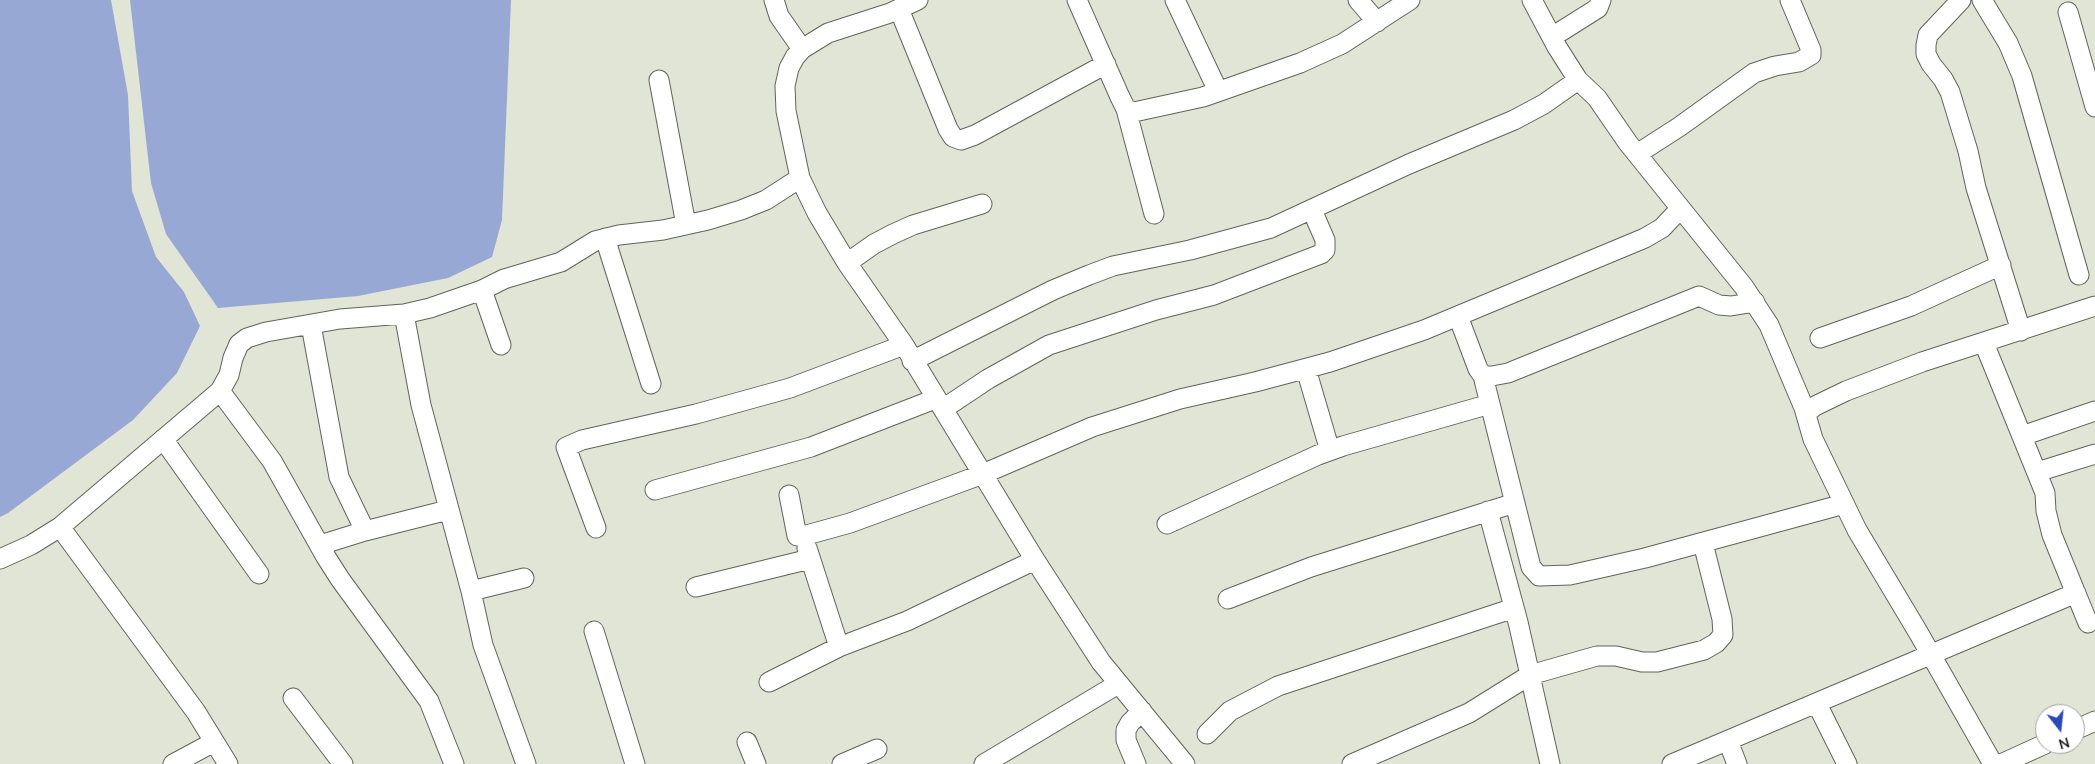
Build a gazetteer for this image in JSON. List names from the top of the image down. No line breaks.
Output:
{"north":"bottom"}
